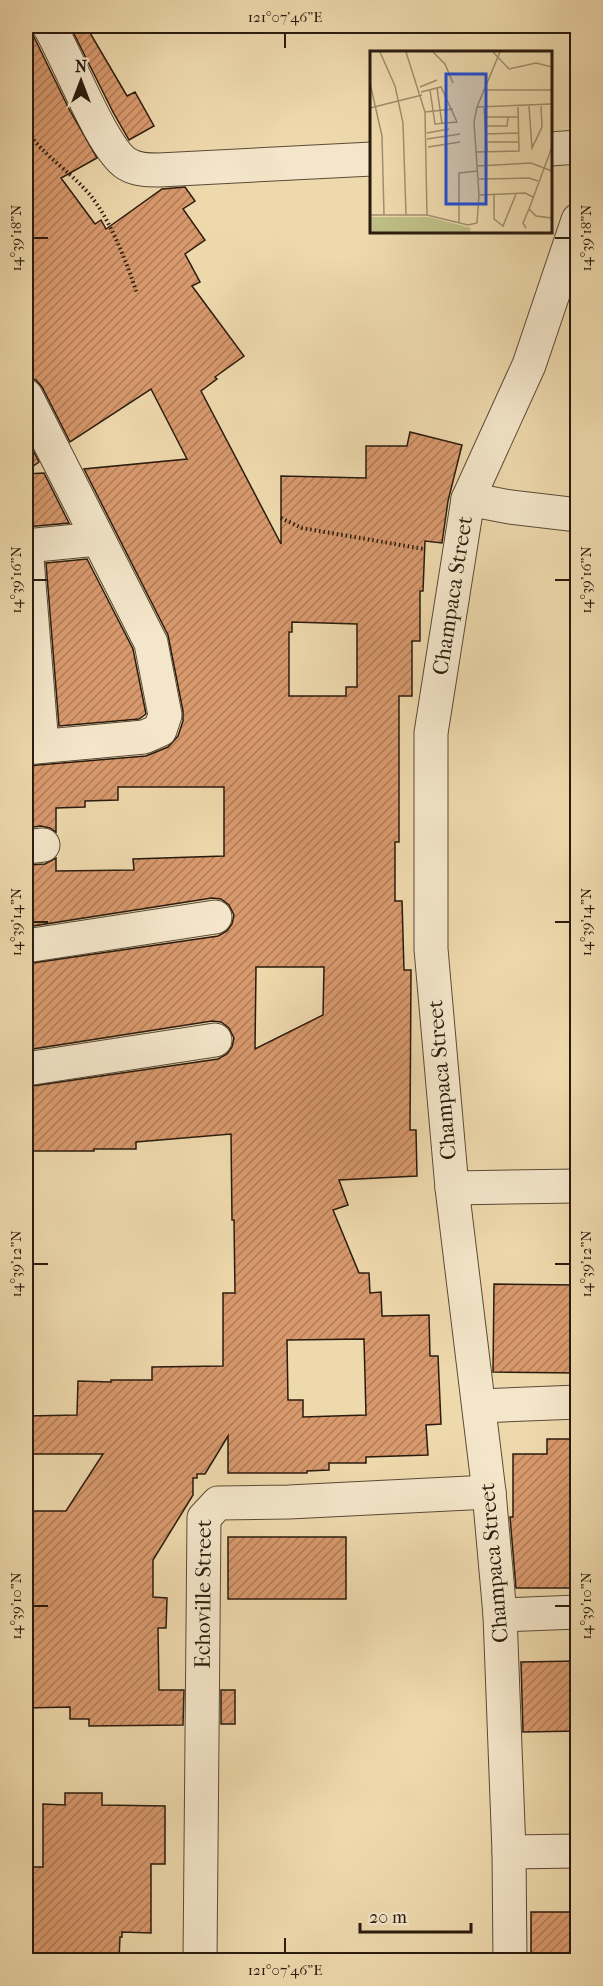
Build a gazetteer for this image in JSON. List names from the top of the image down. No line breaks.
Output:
{"streets":{"street":["Champaca Street","Echoville Street"]},"crossings":[["Champaca Street","Echoville Street"]],"scale_bar":"20 m","north":"top","coordinates":["121°07'46\"E","14°39'18\"N","14°39'16\"N","14°39'14\"N","14°39'12\"N","14°39'10\"N"]}
